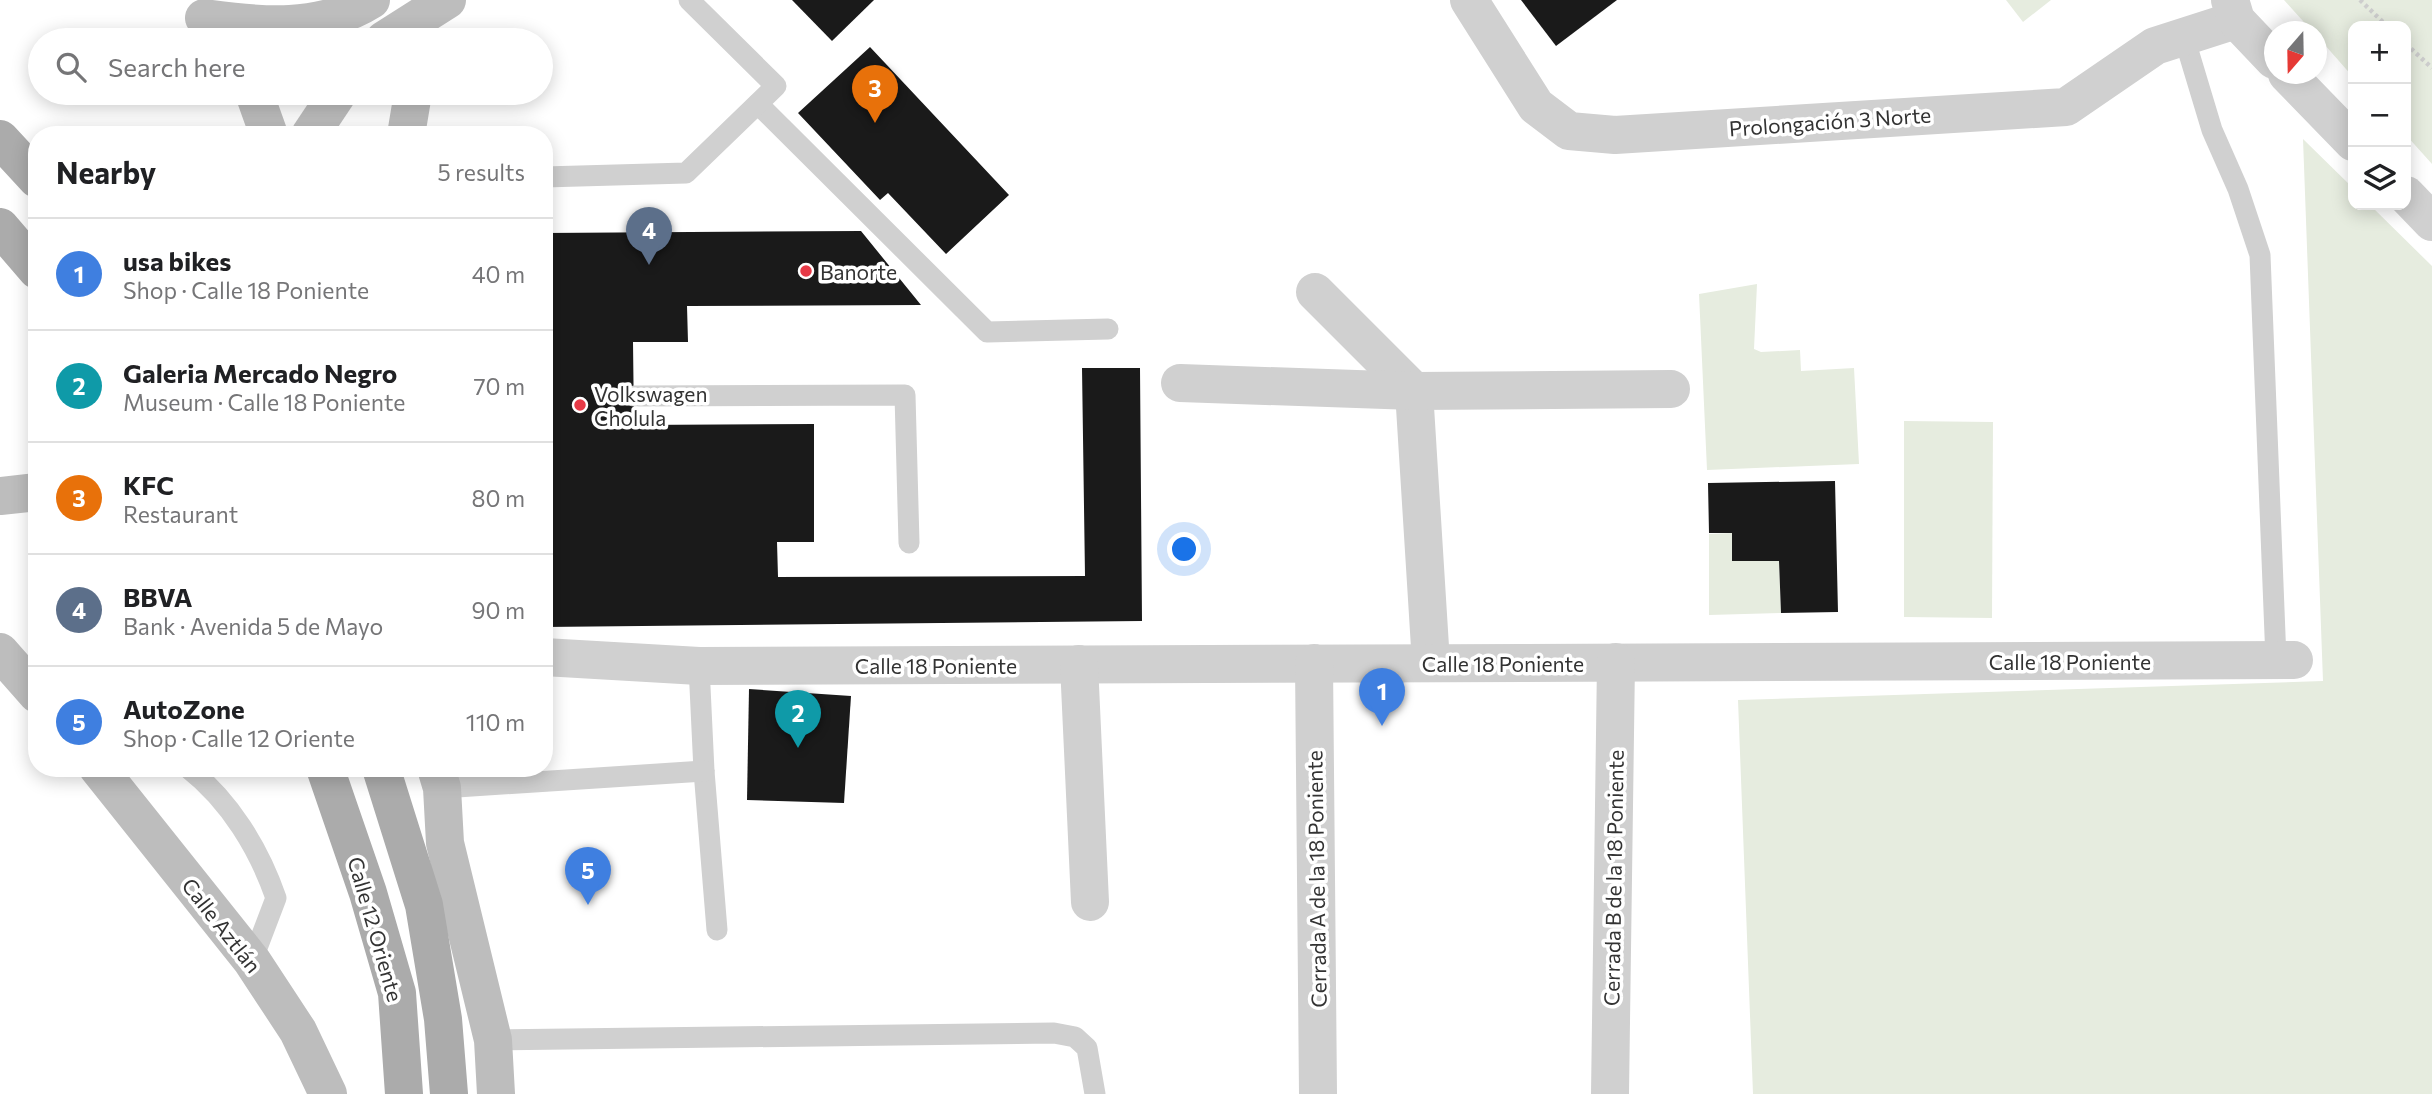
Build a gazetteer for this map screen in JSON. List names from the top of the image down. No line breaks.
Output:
{"streets":{"main road":["Calle Aztlán","Calle 12 Oriente"],"street":["Prolongación 3 Norte","Calle 18 Poniente","Cerrada B de la 18 Poniente","Cerrada A de la 18 Poniente"]},"crossings":[["Calle 18 Poniente","Cerrada B de la 18 Poniente"],["Calle 18 Poniente","Cerrada A de la 18 Poniente"]],"places":["Banorte","Volkswagen Cholula"],"north":"bottom","page":{"map_buttons":["+","−"],"search":"Search here","pins":["3","4","1","2","5"],"heading":["Nearby","5 results"],"list":[{"mark":"1","name":"usa bikes","note":"Shop · Calle 18 Poniente","value":"40 m"},{"mark":"2","name":"Galeria Mercado Negro","note":"Museum · Calle 18 Poniente","value":"70 m"},{"mark":"3","name":"KFC","note":"Restaurant","value":"80 m"},{"mark":"4","name":"BBVA","note":"Bank · Avenida 5 de Mayo","value":"90 m"},{"mark":"5","name":"AutoZone","note":"Shop · Calle 12 Oriente","value":"110 m"}]}}
